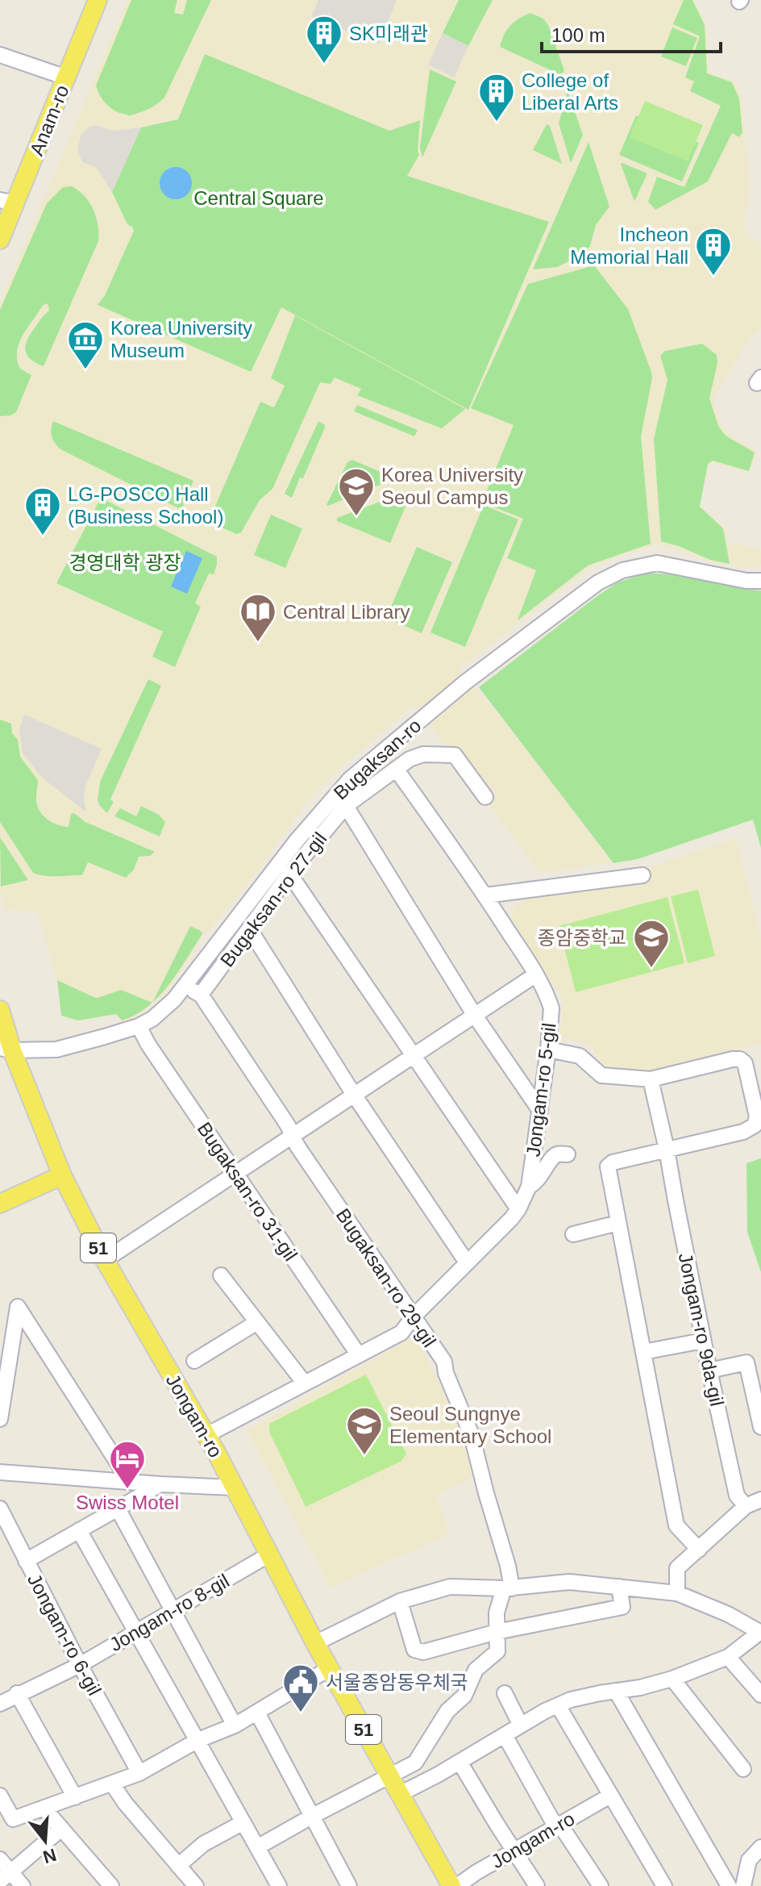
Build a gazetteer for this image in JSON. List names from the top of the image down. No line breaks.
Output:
{"streets":{"main road":["Anam-ro","51","Jongam-ro"],"street":["Bugaksan-ro","Bugaksan-ro 27-gil","Jongam-ro 5-gil","Bugaksan-ro 31-gil","Bugaksan-ro 29-gil","Jongam-ro 9da-gil","Jongam-ro 8-gil","Jongam-ro 6-gil"]},"crossings":[["Bugaksan-ro","Bugaksan-ro 31-gil"],["Bugaksan-ro","Jongam-ro"],["Bugaksan-ro 27-gil","Jongam-ro 5-gil"],["Bugaksan-ro 27-gil","Bugaksan-ro 29-gil"],["Jongam-ro 5-gil","Bugaksan-ro 31-gil"],["Jongam-ro 5-gil","Bugaksan-ro 29-gil"],["Jongam-ro 5-gil","Jongam-ro"],["Jongam-ro","Jongam-ro 8-gil"],["Jongam-ro 8-gil","Jongam-ro 6-gil"]],"parks":["Central Square","경영대학 광장"],"places":{"building":["SK미래관","College of Liberal Arts","Incheon Memorial Hall","LG-POSCO Hall (Business School)"],"museum":["Korea University Museum"],"school or university":["Korea University Seoul Campus","종암중학교","Seoul Sungnye Elementary School"],"library":["Central Library"],"hotel":["Swiss Motel"],"public building":["서울종암동우체국"]},"scale_bar":"100 m","north":"bottom"}
